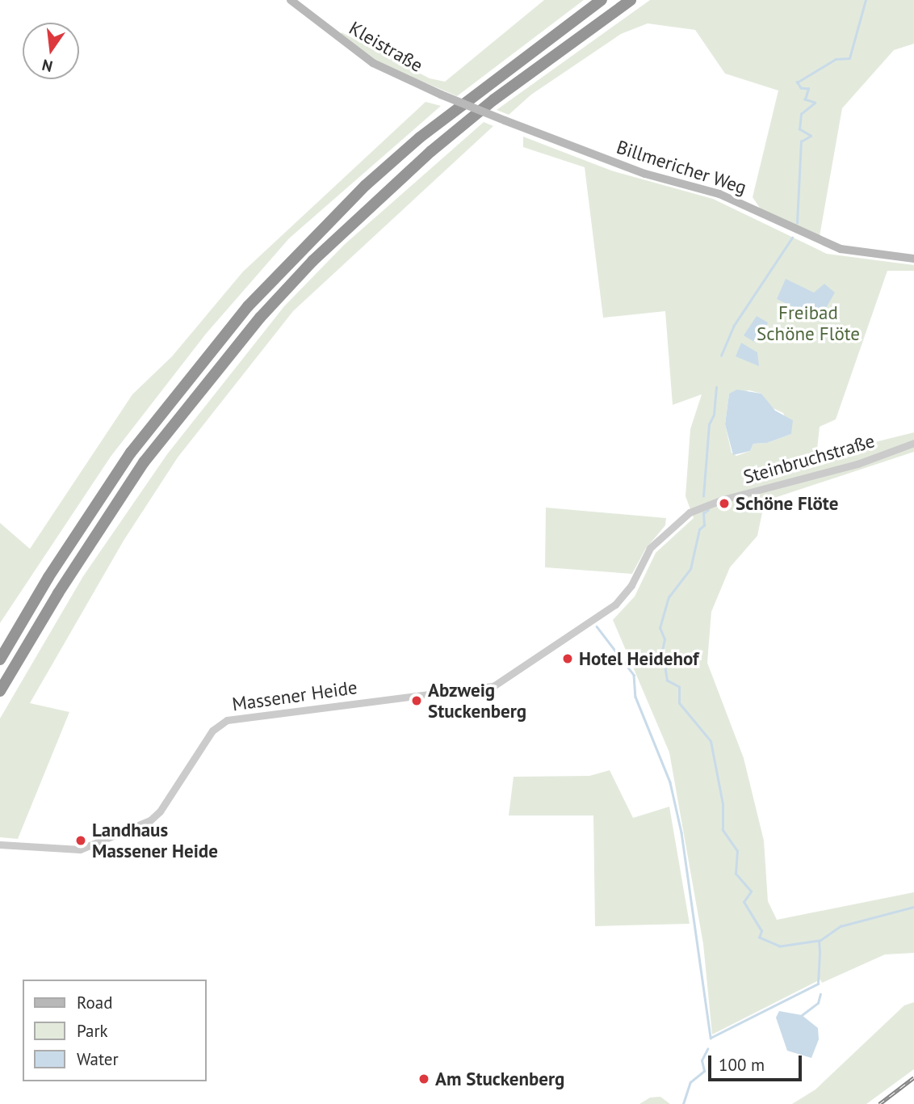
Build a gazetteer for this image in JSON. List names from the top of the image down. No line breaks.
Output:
{"streets":{"main road":["Kleistraße","Billmericher Weg"],"street":["Steinbruchstraße","Massener Heide"]},"crossings":[["Kleistraße","Billmericher Weg"],["Steinbruchstraße","Massener Heide"]],"parks":["Freibad Schöne Flöte"],"places":["Schöne Flöte","Hotel Heidehof","Abzweig Stuckenberg","Landhaus Massener Heide","Am Stuckenberg"],"legend":["Road","Park","Water"],"scale_bar":"100 m","north":"bottom"}
